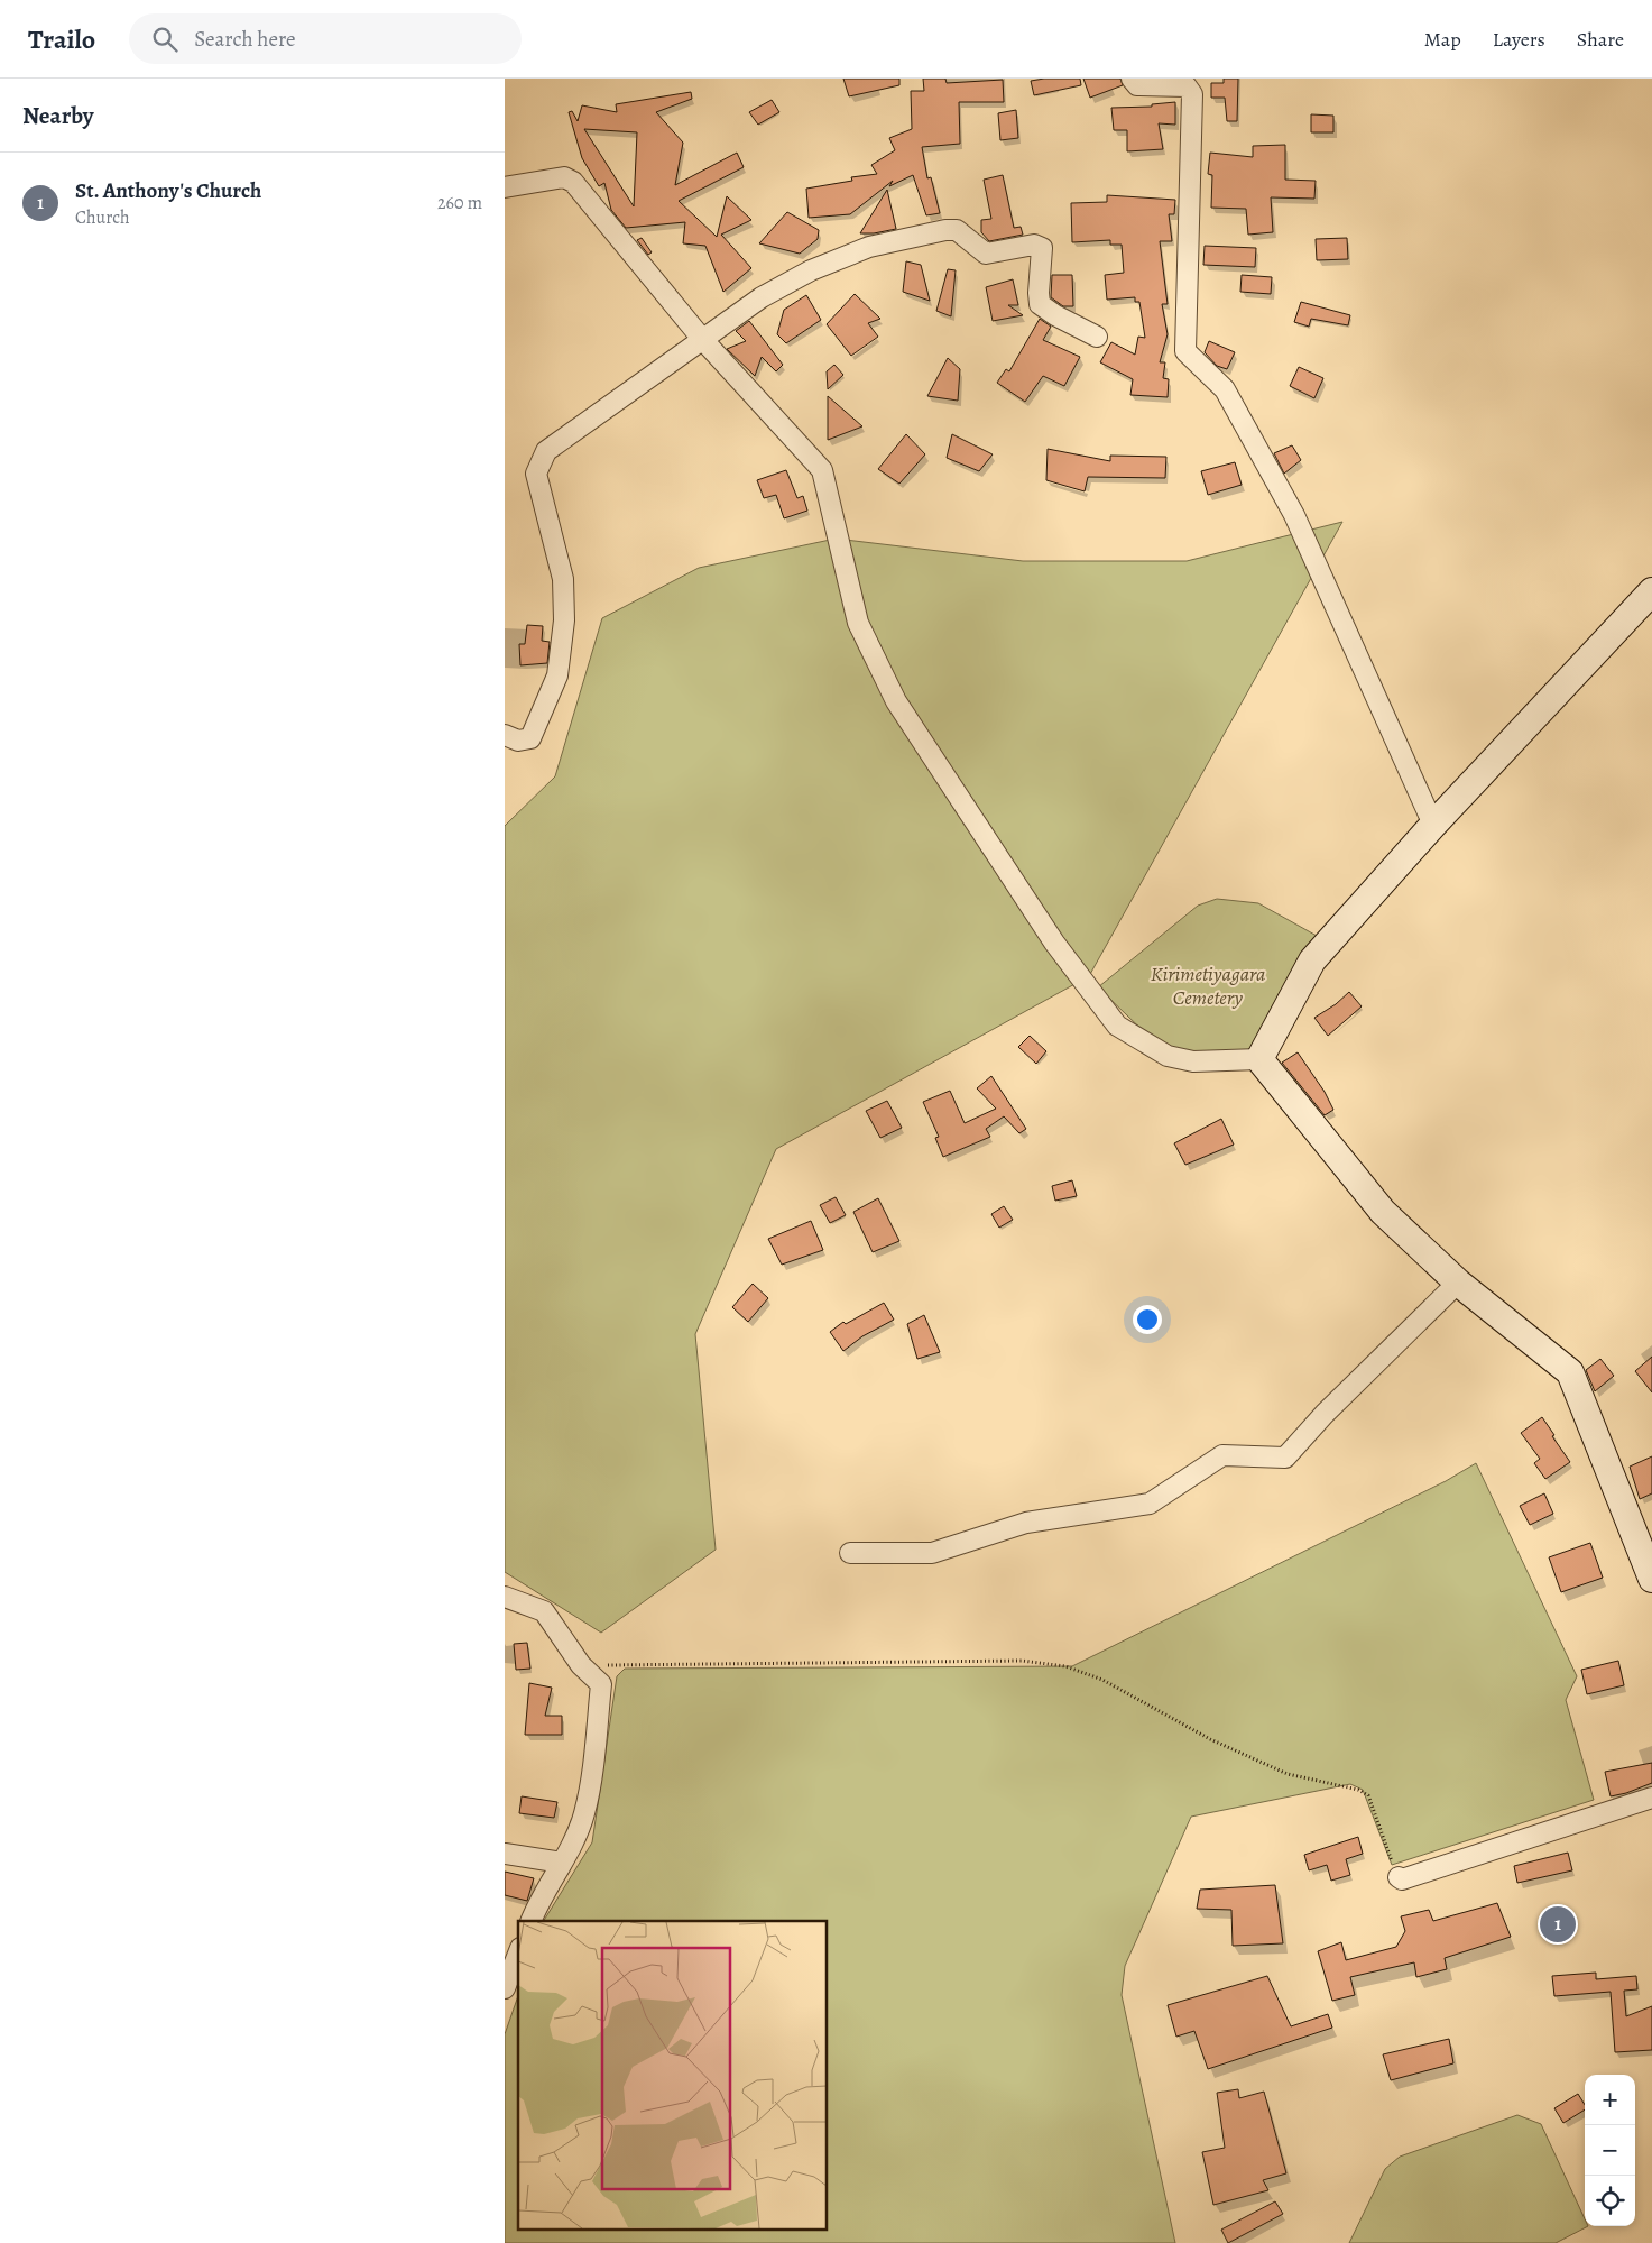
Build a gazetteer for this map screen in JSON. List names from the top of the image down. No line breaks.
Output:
{"parks":["Kirimetiyagara Cemetery"],"page":{"header":"Trailo","search":"Search here","nav":["Map","Layers","Share"],"heading":"Nearby","list":[{"mark":"1","name":"St. Anthony's Church","note":"Church","value":"260 m"}],"pins":"1","map_buttons":["+","−"]}}
